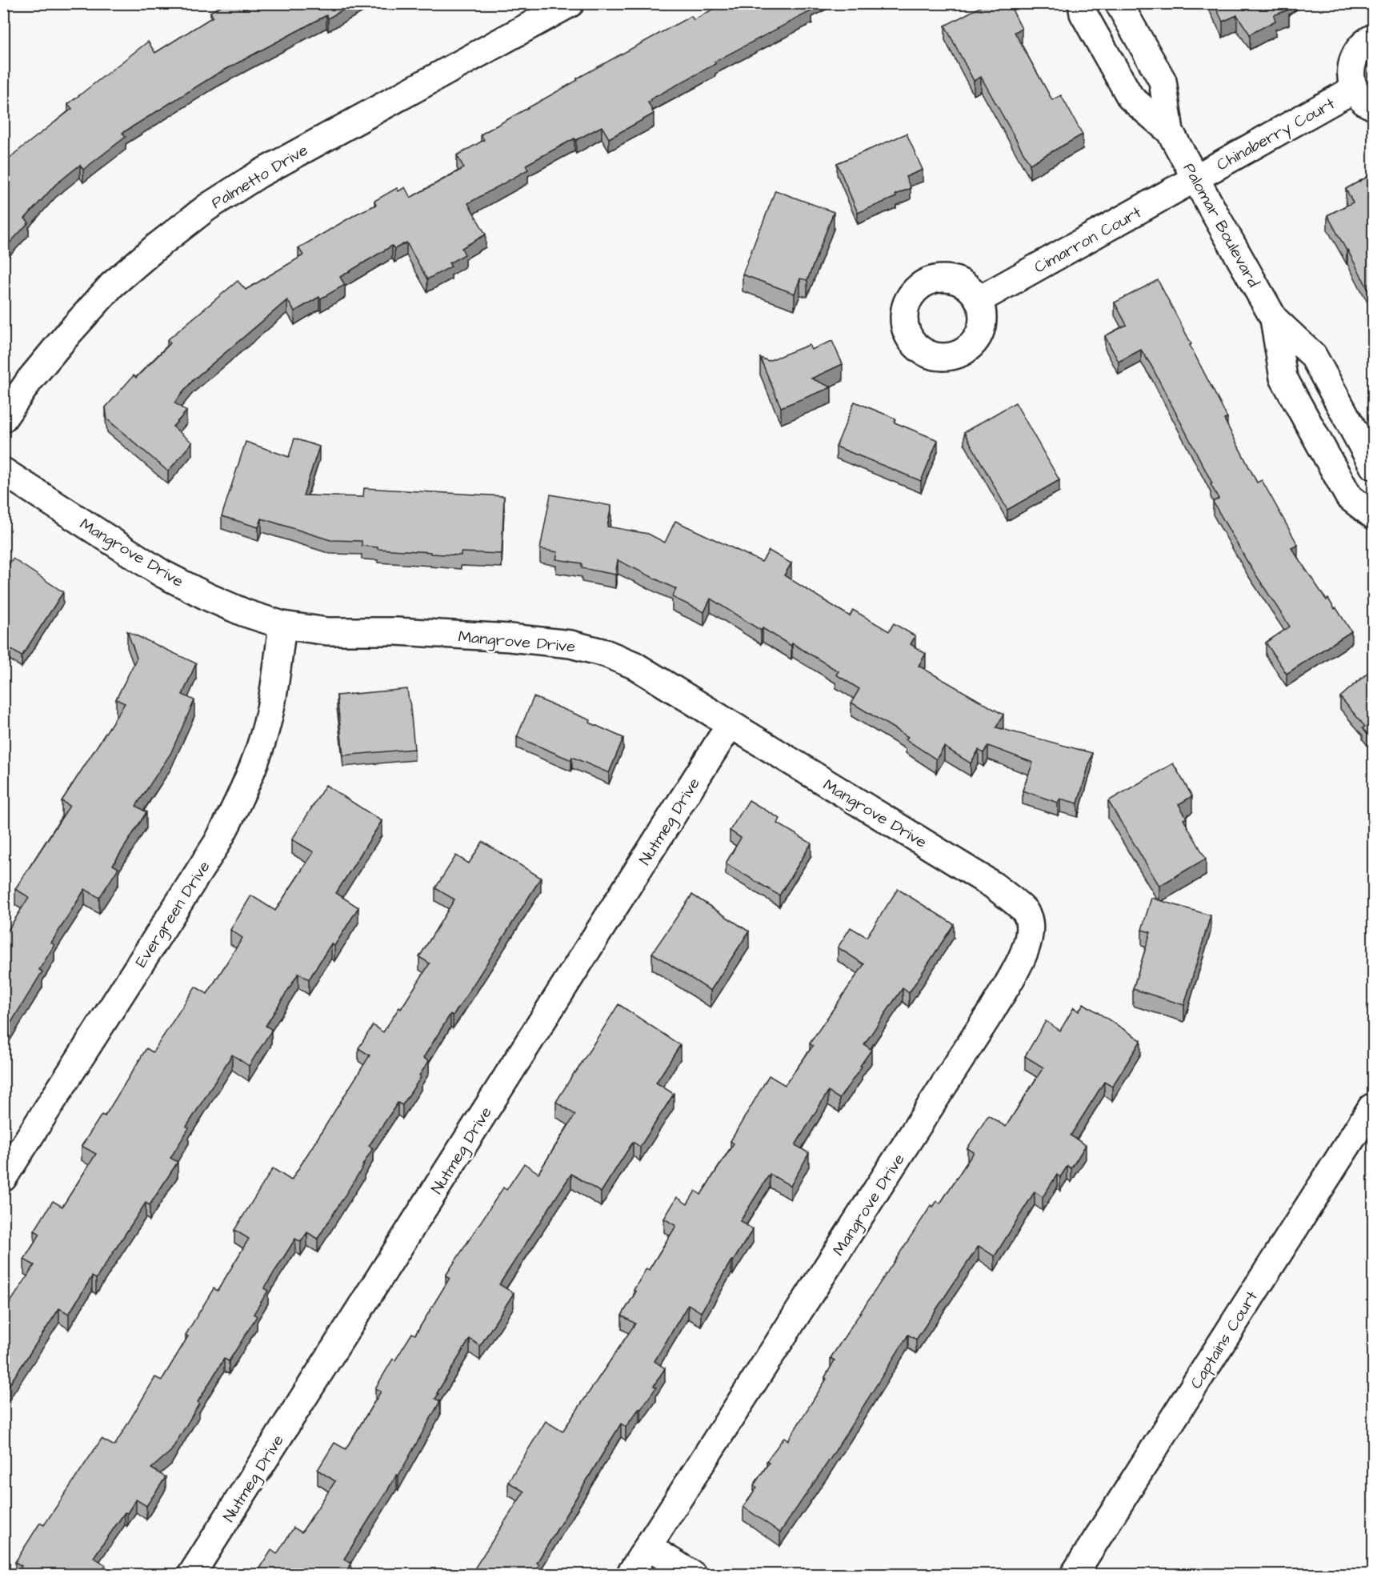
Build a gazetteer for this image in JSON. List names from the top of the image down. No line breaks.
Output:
{"streets":{"street":["Chinaberry Court","Palmetto Drive","Palomar Boulevard","Cimarron Court","Mangrove Drive","Nutmeg Drive","Evergreen Drive","Captains Court"]},"crossings":[["Chinaberry Court","Palomar Boulevard"],["Chinaberry Court","Cimarron Court"],["Palomar Boulevard","Cimarron Court"],["Mangrove Drive","Nutmeg Drive"],["Mangrove Drive","Evergreen Drive"]]}
